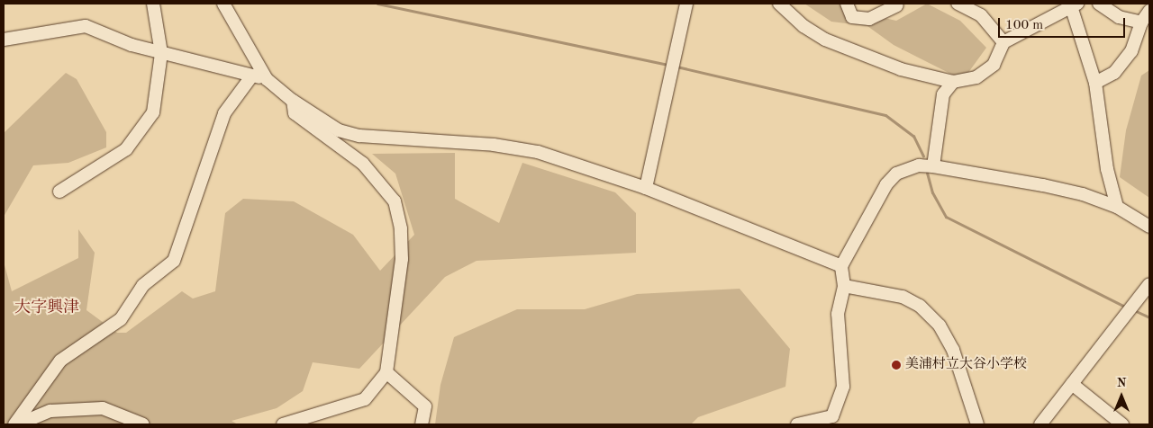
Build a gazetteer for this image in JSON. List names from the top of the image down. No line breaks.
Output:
{"districts":["大字興津"],"places":["美浦村立大谷小学校"],"scale_bar":"100 m","north":"top"}
